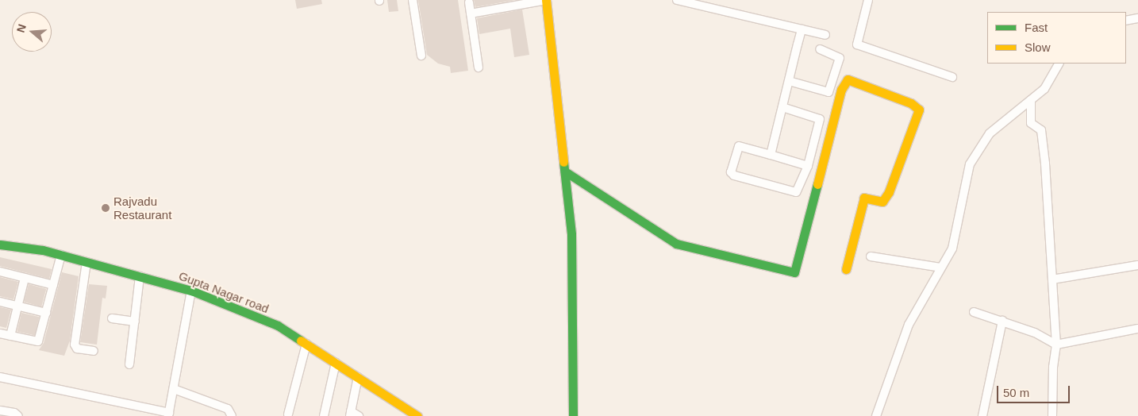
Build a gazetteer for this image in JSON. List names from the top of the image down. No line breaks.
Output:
{"streets":{"street":["Gupta Nagar road"]},"places":["Rajvadu Restaurant"],"legend":["Fast","Slow"],"scale_bar":"50 m","north":"left"}
